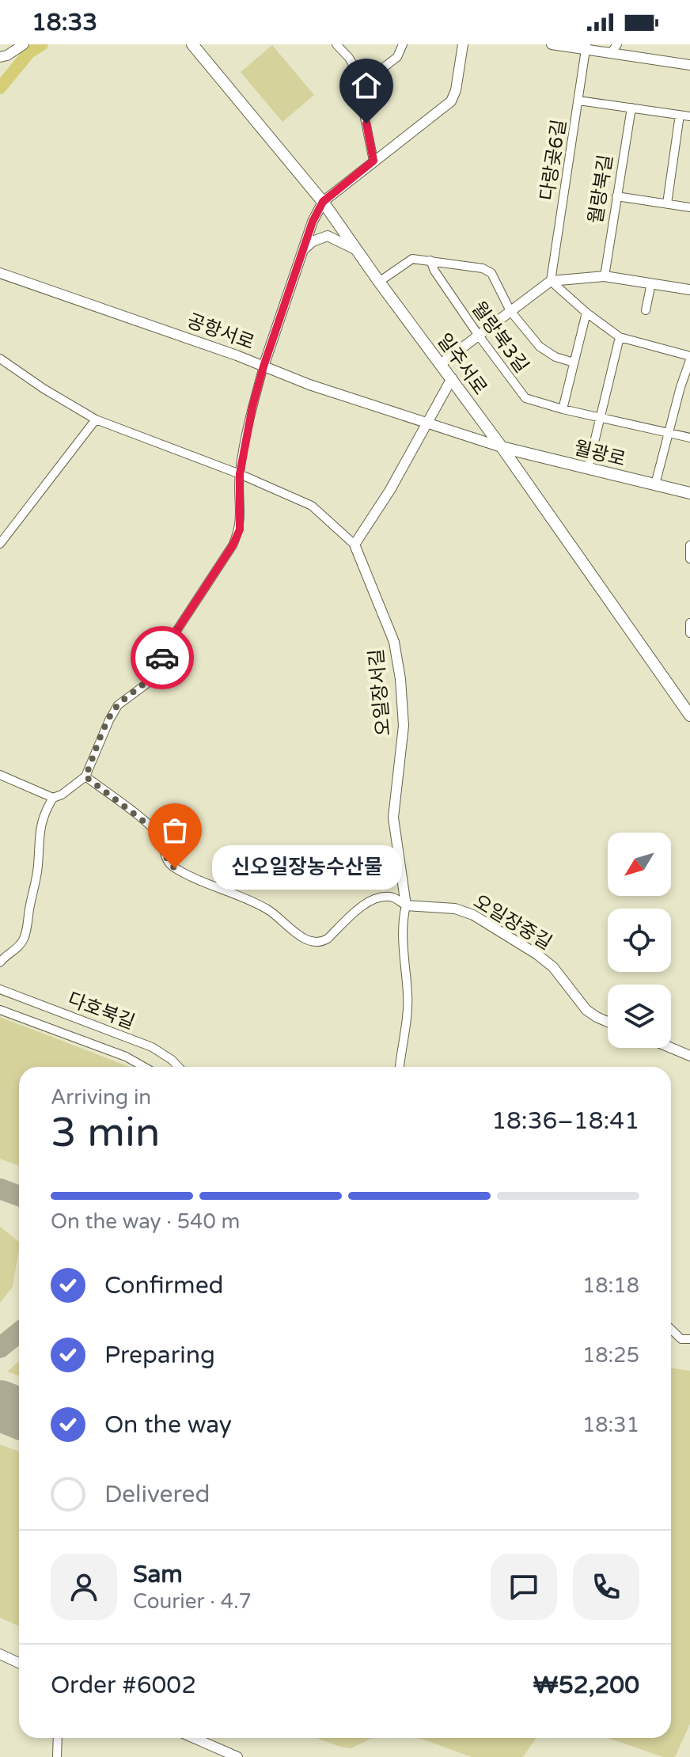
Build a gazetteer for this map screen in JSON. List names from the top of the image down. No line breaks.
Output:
{"streets":{"main road":["일주서로","월광로"],"street":["다랑곶6길","월랑북길","공항서로","월랑북3길","오일장서길","오일장중길","다호북길"]},"crossings":[["공항서로","일주서로"],["공항서로","월광로"],["일주서로","월광로"],["오일장서길","오일장중길"]],"places":["신오일장농수산물"],"north":"bottom left","page":{"status":"18:33","bubble":"신오일장농수산물","heading":["3 min","Arriving in","18:36–18:41"],"panel":["Sam","Courier · 4.7","Order #6002","₩52,200"],"bar":"On the way · 540 m","list":[["Confirmed","18:18"],["Preparing","18:25"],["On the way","18:31"],"Delivered"]}}
